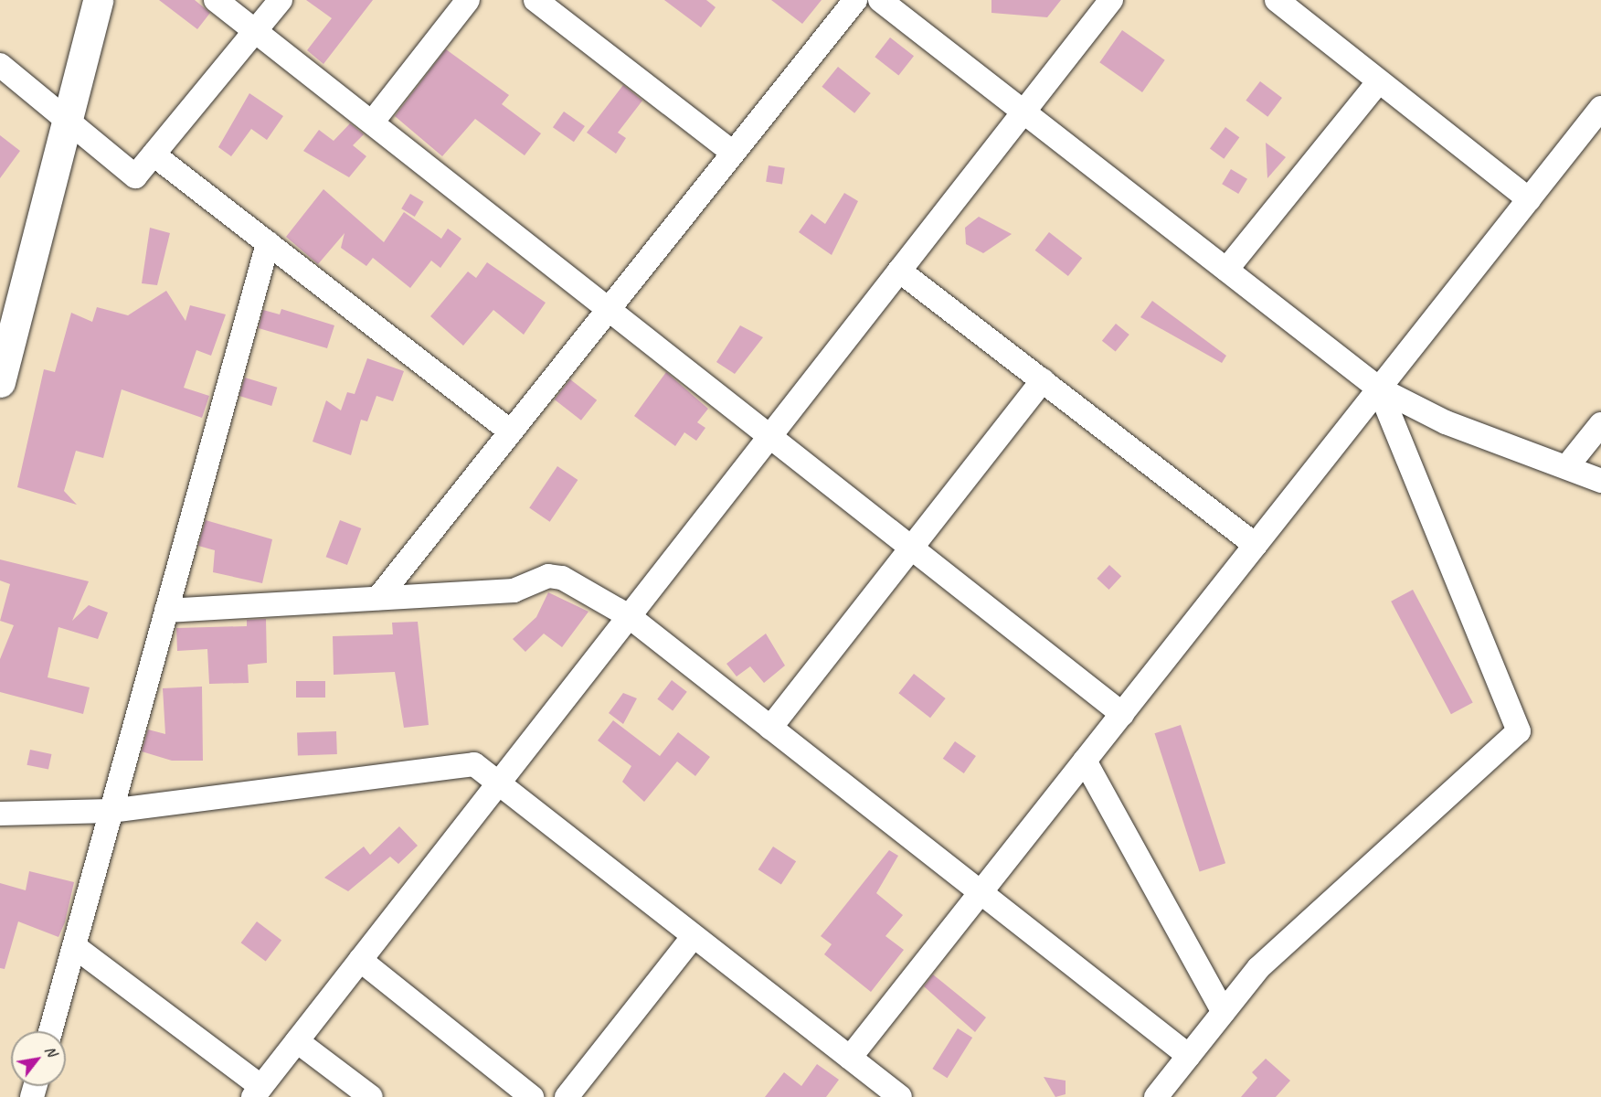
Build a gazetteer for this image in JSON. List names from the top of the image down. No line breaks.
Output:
{"north":"top right"}
